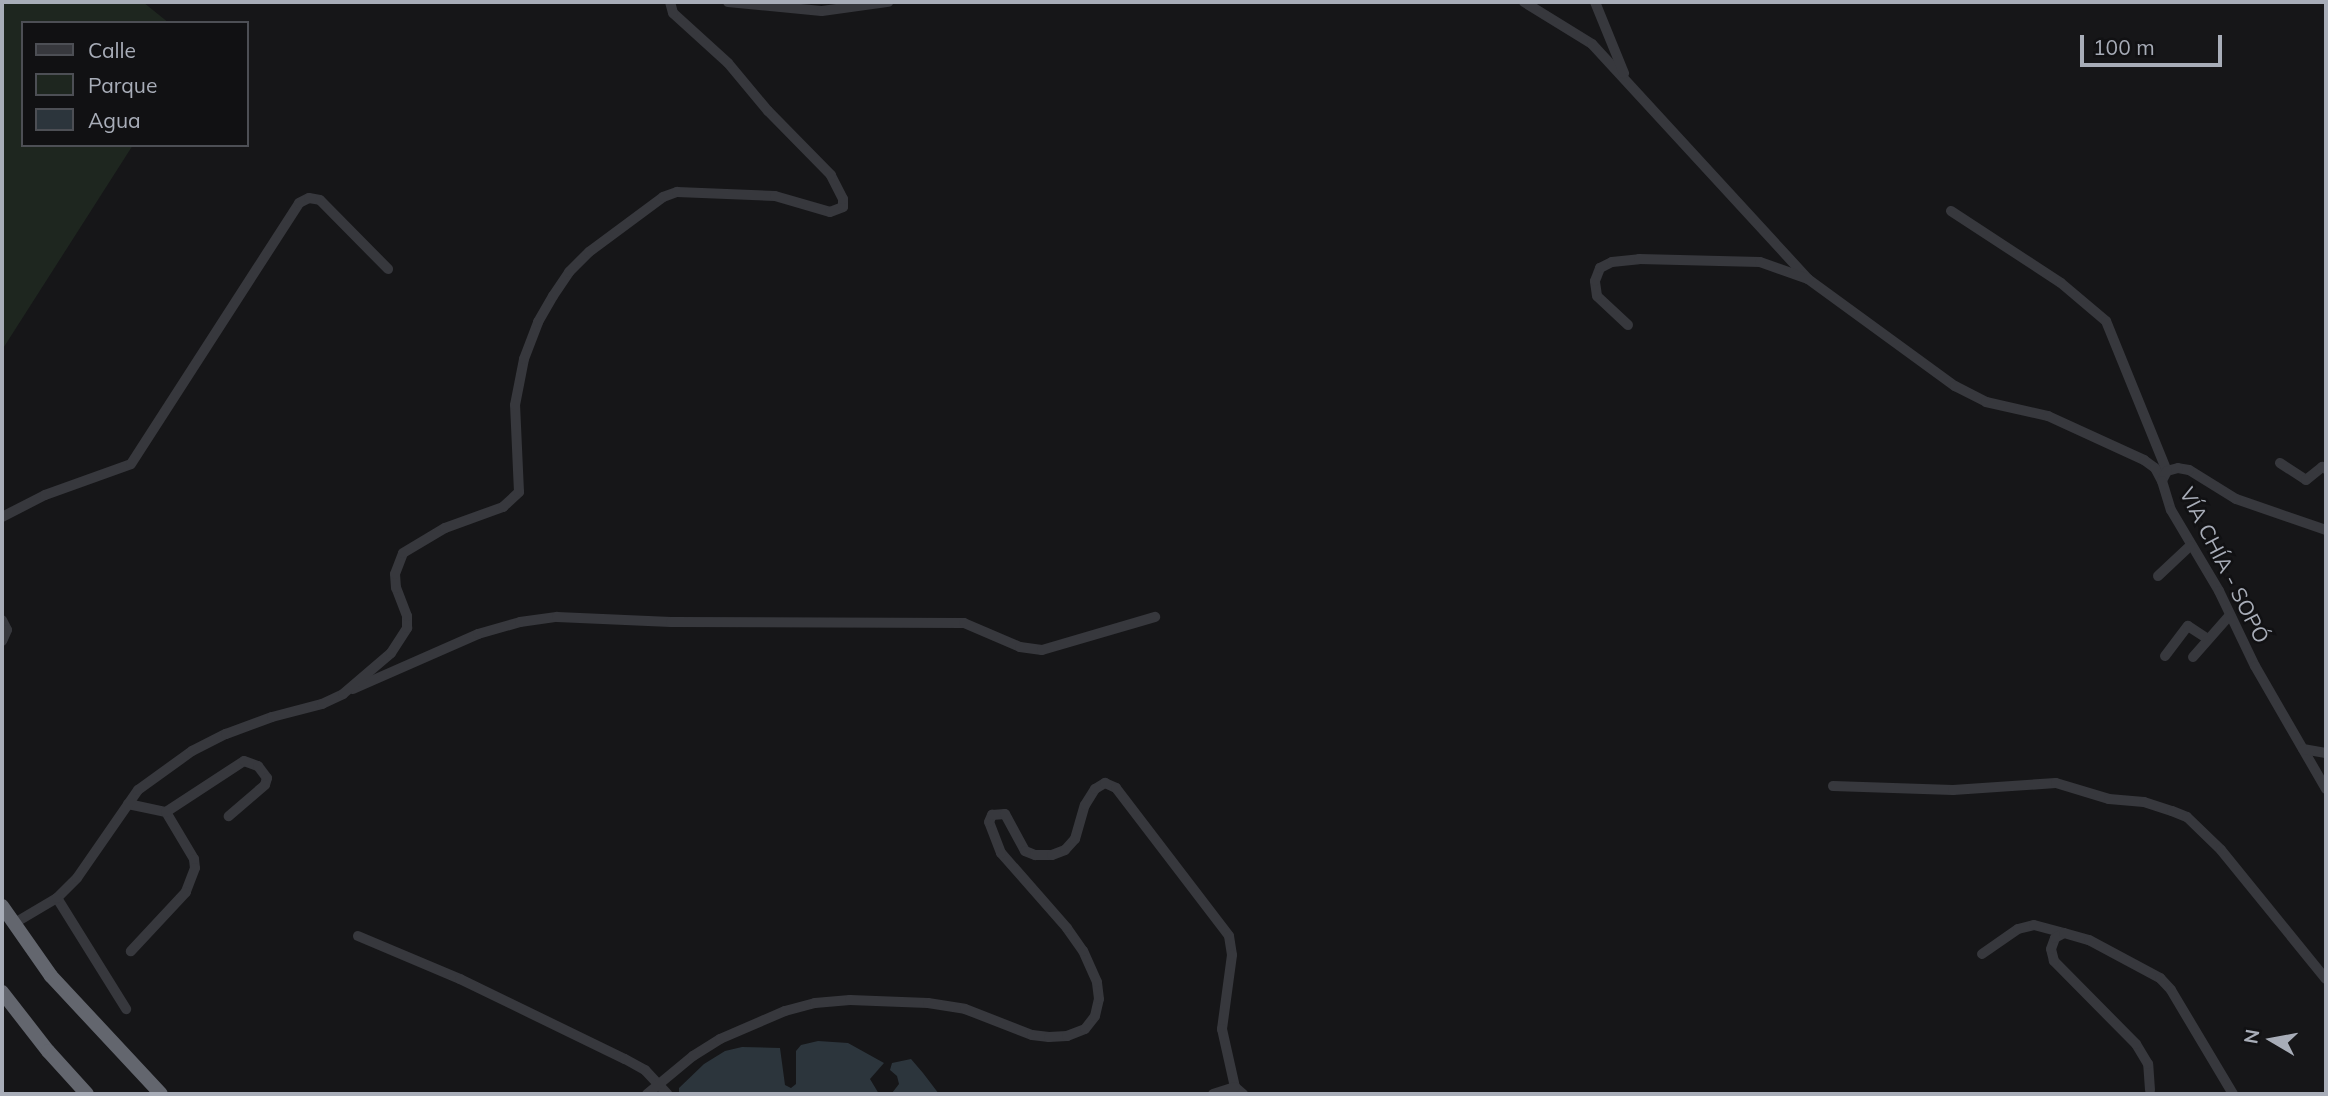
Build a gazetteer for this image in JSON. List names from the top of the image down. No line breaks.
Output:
{"streets":{"street":["VÍA CHÍA - SOPÓ"]},"legend":["Calle","Parque","Agua"],"scale_bar":"100 m","north":"left"}
